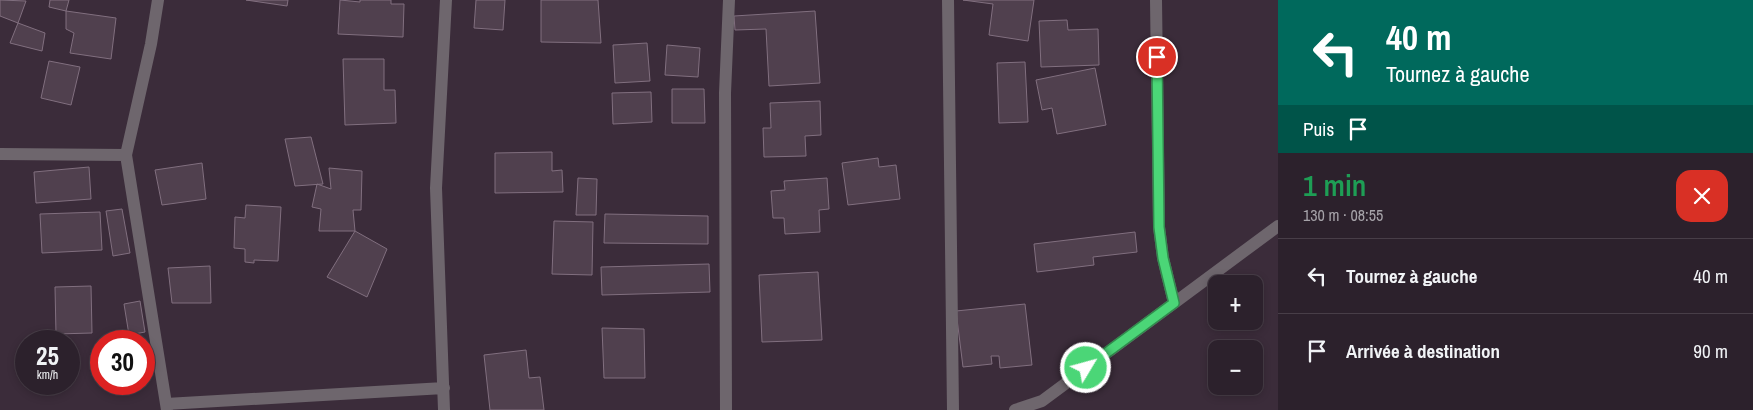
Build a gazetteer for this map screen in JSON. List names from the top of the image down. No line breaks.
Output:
{"page":{"turn":["40 m","Tournez à gauche"],"then":"Puis","heading":["1 min","130 m · 08:55"],"list":[{"name":"Tournez à gauche","value":"40 m"},{"name":"Arrivée à destination","value":"90 m"}],"map_buttons":["+","−"],"speed":"25 km/h","limit":"30"}}
